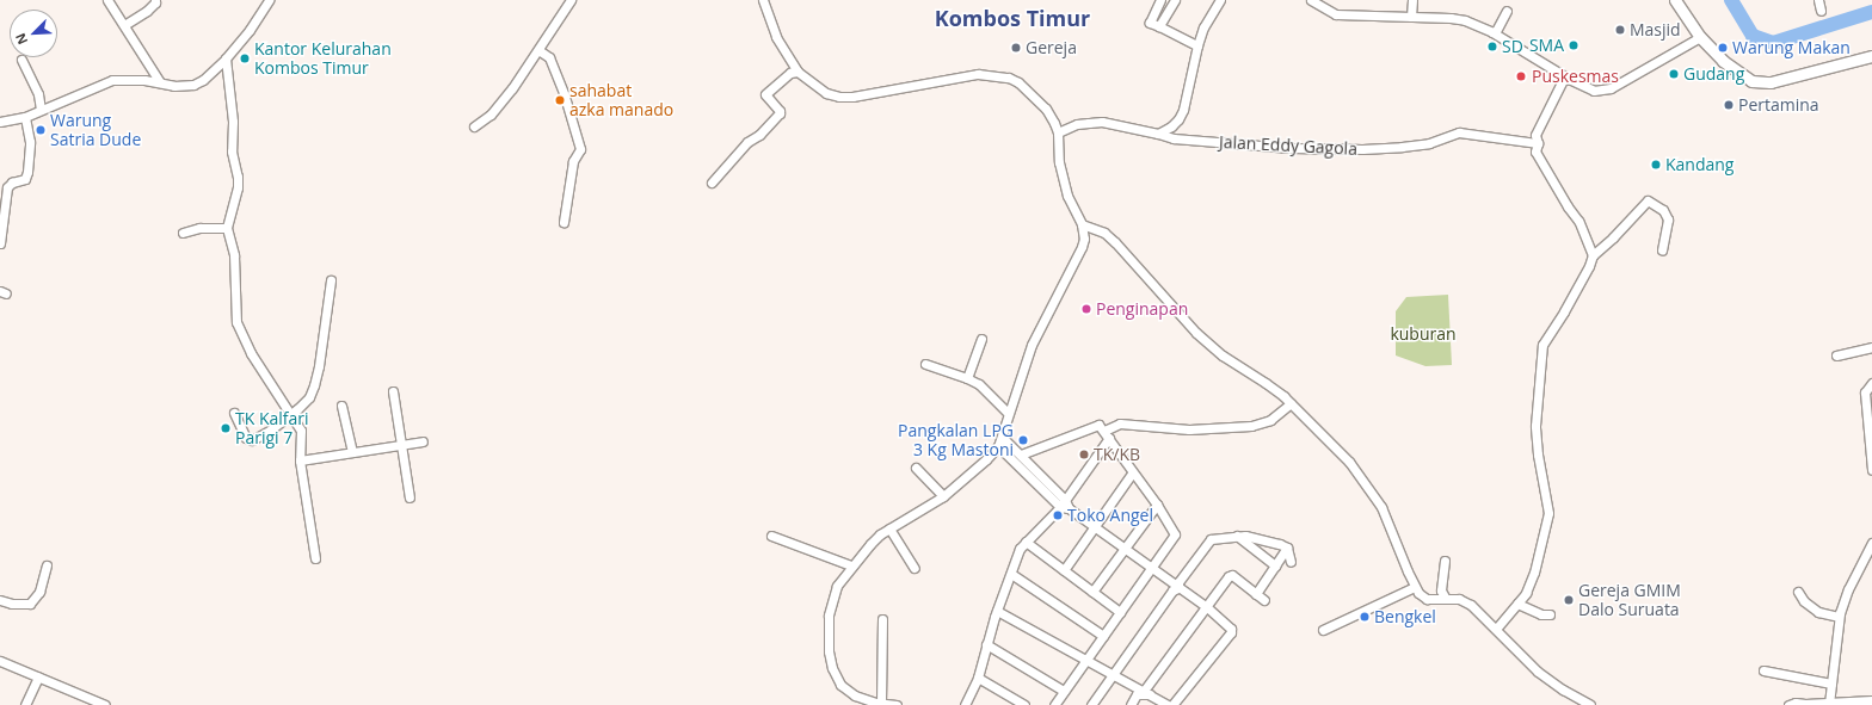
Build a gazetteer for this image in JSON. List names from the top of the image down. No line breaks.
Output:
{"streets":{"street":["Jalan Eddy Gagola"]},"districts":["Kombos Timur"],"parks":["kuburan"],"places":["Masjid","SMA","SD","Gereja","Warung Makan","Kantor Kelurahan Kombos Timur","Gudang","Puskesmas","sahabat azka manado","Pertamina","Warung Satria Dude","Kandang","Penginapan","TK Kalfari Parigi 7","Pangkalan LPG 3 Kg Mastoni","TK/KB","Toko Angel","Gereja GMIM Dalo Suruata","Bengkel"],"north":"bottom left"}
